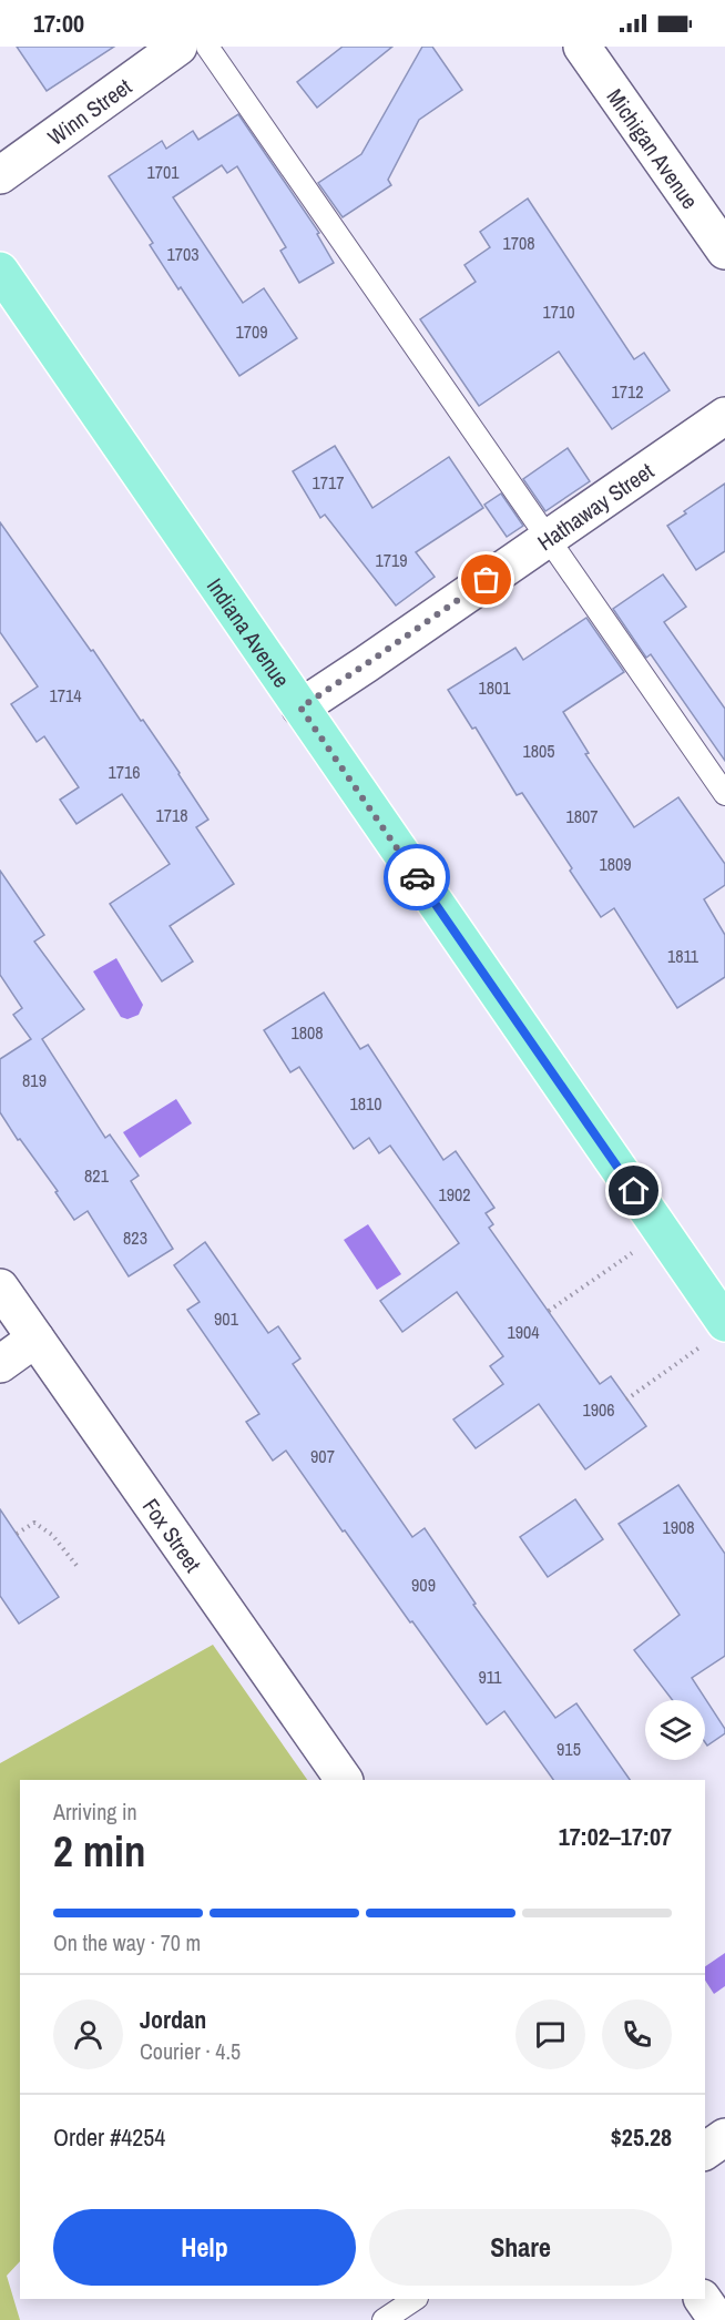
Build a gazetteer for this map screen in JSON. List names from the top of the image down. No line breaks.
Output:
{"streets":{"main road":["Indiana Avenue"],"street":["Winn Street","Michigan Avenue","Hathaway Street","Fox Street"]},"crossings":[["Hathaway Street","Indiana Avenue"]],"house_numbers":["1701","1708","1703","1710","1709","1712","1717","1719","1801","1714","1805","1716","1718","1807","1809","1811","1808","819","1810","821","1902","823","901","1904","1906","907","1908","909","911","915"],"page":{"status":"17:00","heading":["2 min","Arriving in","17:02–17:07"],"panel":["Jordan","Courier · 4.5","Order #4254","$25.28"],"bar":"On the way · 70 m","buttons":["Help","Share"]}}
